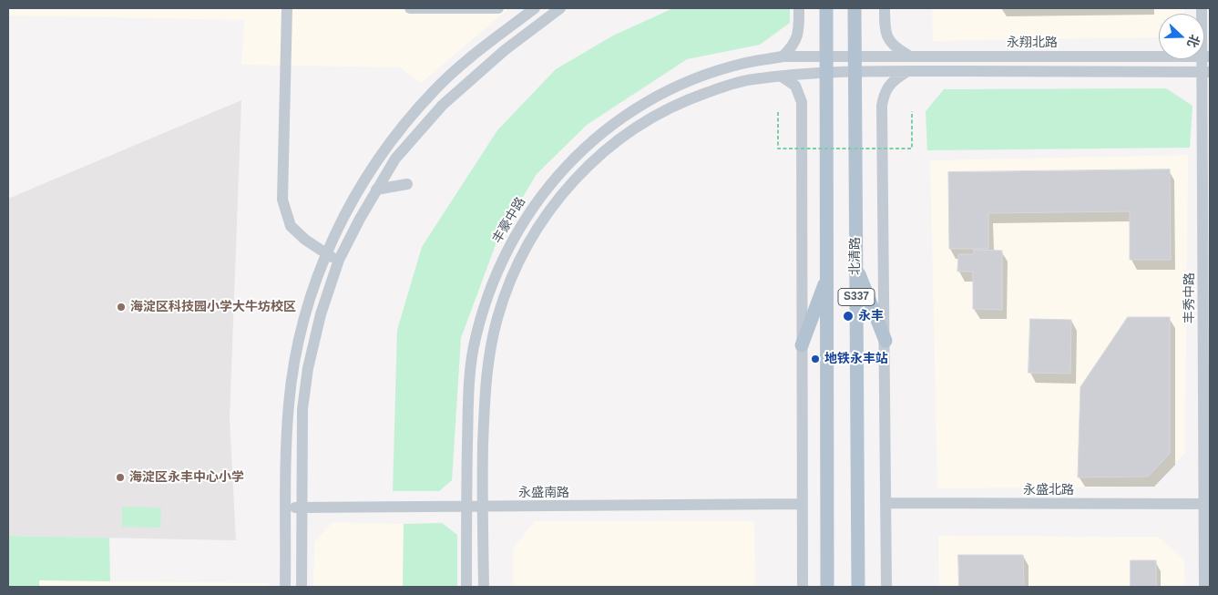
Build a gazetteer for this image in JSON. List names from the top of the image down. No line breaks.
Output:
{"streets":{"main road":["北清路","S337"],"street":["永翔北路","丰豪中路","丰秀中路","永盛北路","永盛南路"]},"crossings":[["永翔北路","丰豪中路"],["永翔北路","北清路"],["永翔北路","S337"],["永翔北路","丰秀中路"],["丰豪中路","S337"],["丰豪中路","永盛南路"],["丰秀中路","永盛北路"]],"places":["海淀区科技园小学大牛坊校区","永丰","地铁永丰站","海淀区永丰中心小学"],"north":"right"}
